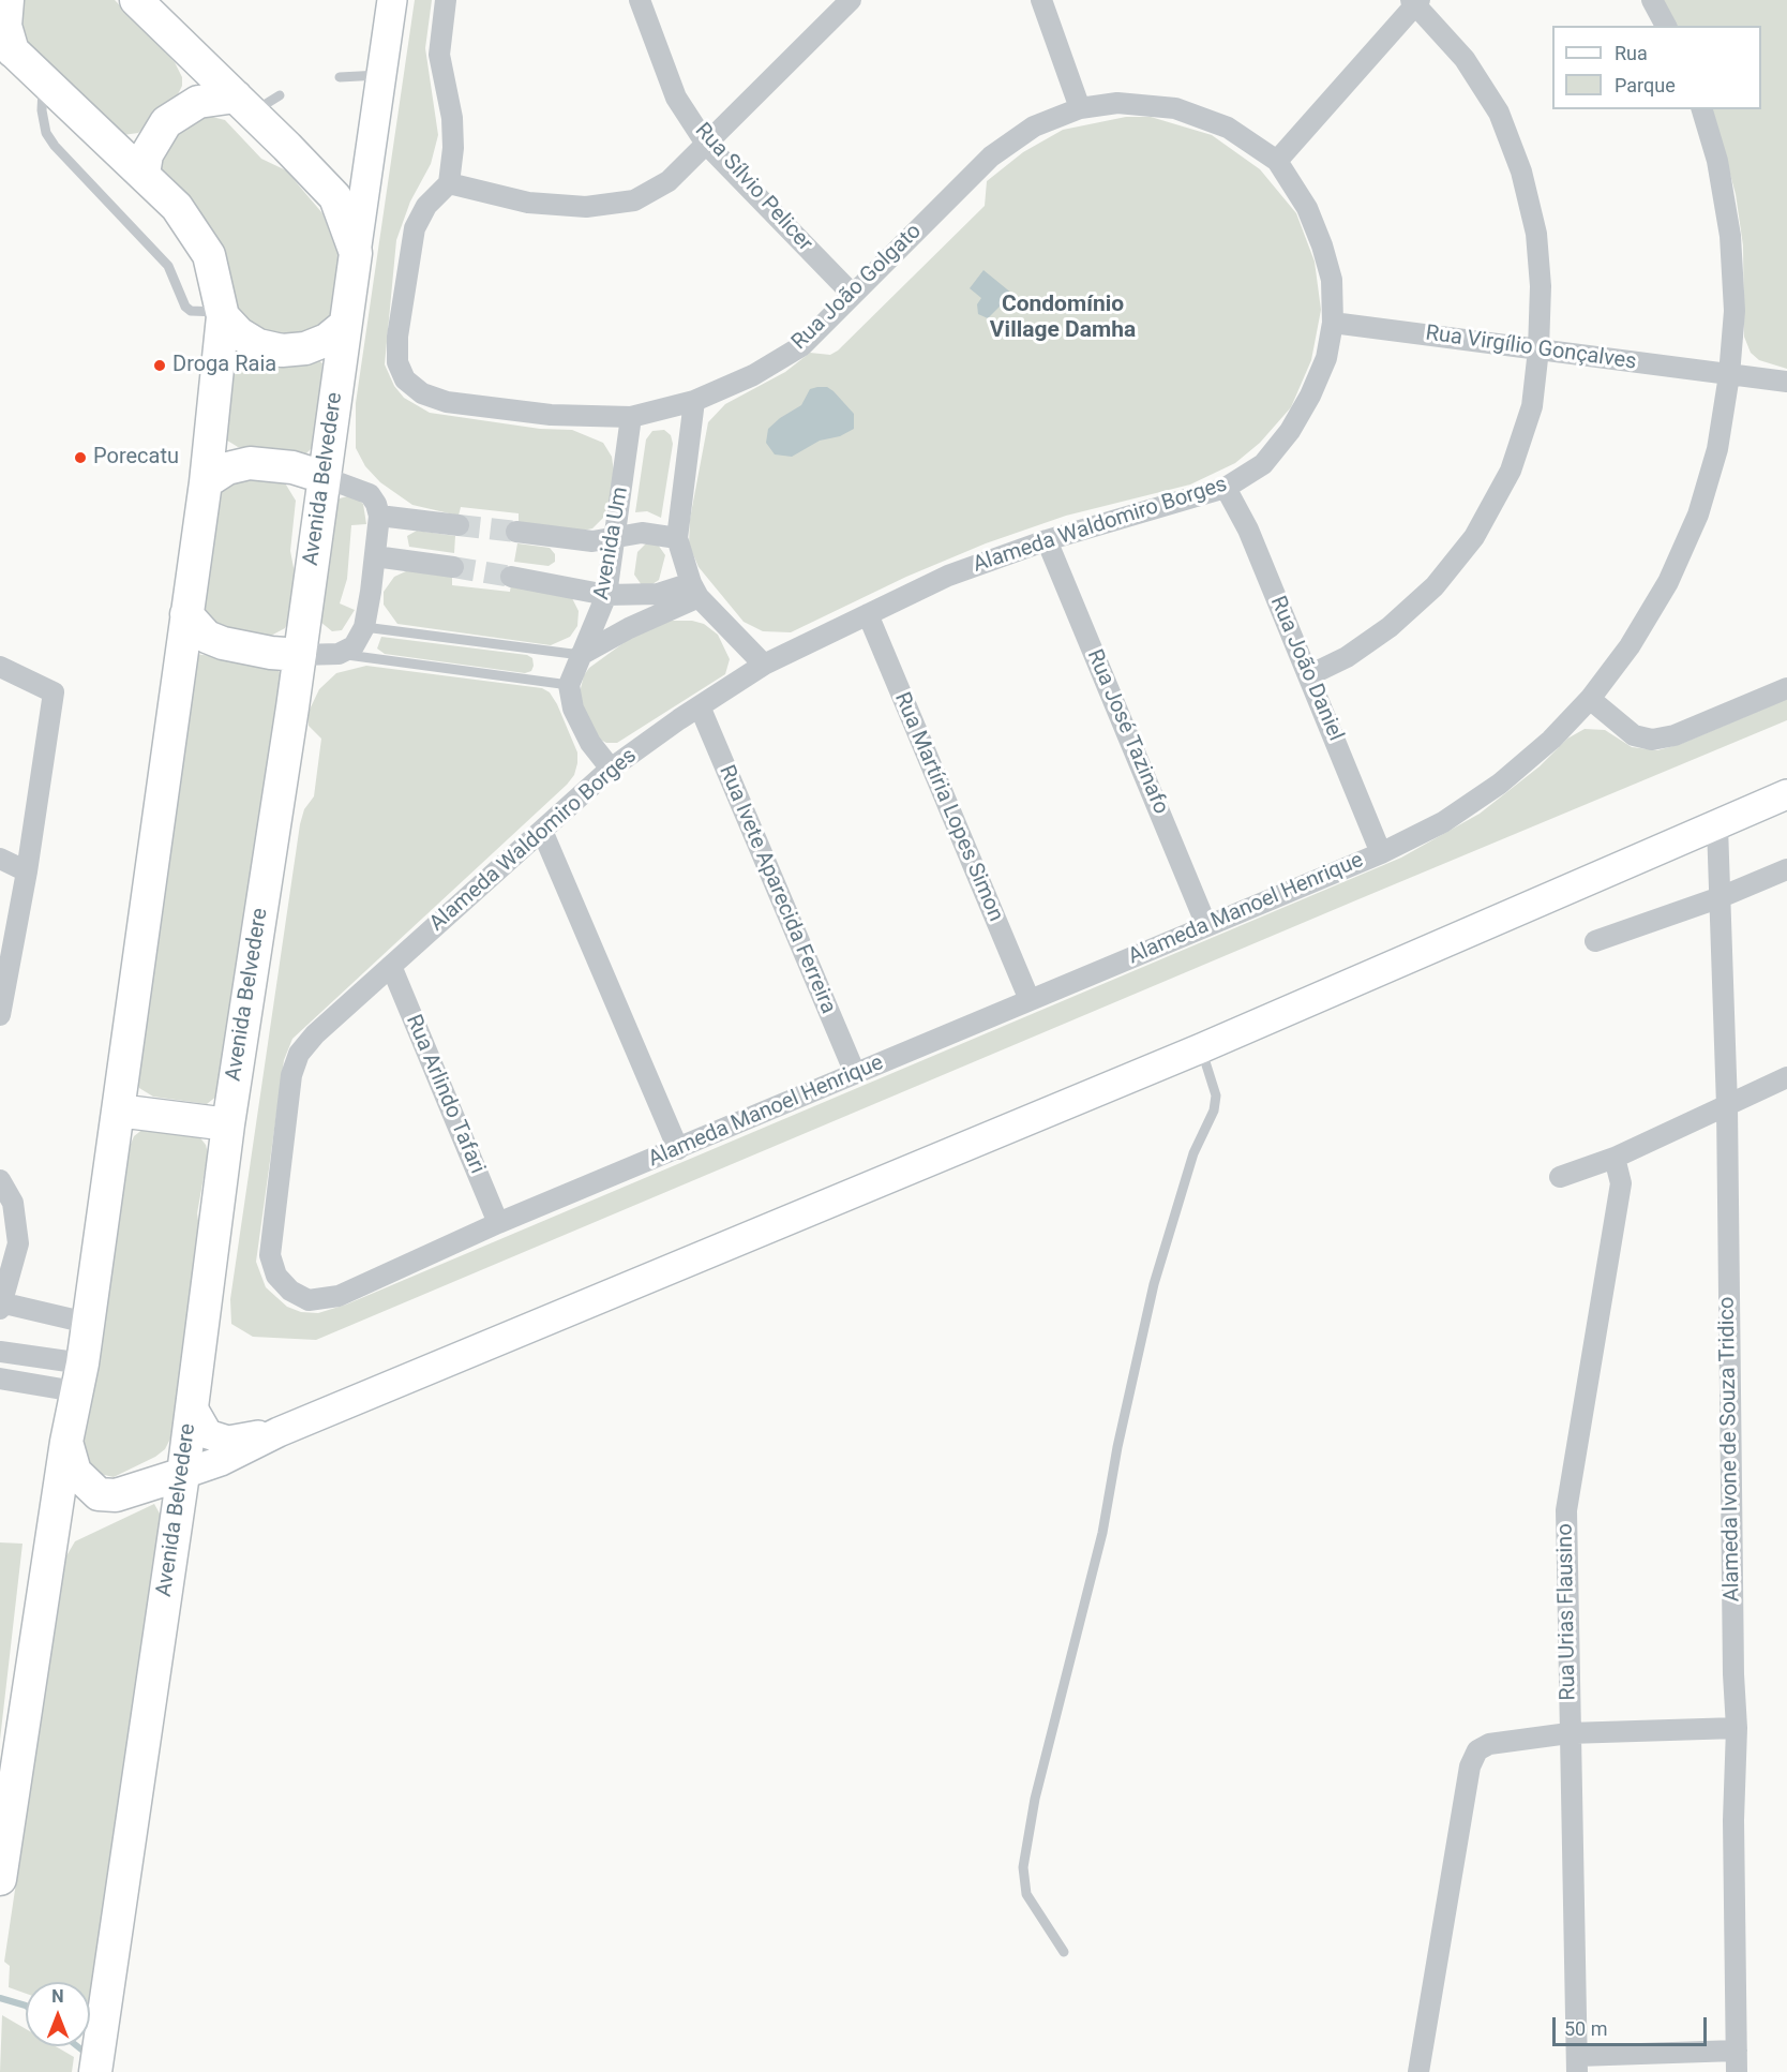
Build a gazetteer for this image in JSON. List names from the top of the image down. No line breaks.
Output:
{"streets":{"main road":["Avenida Belvedere"],"street":["Rua Sílvio Pelicer","Rua João Golgato","Rua Virgílio Gonçalves","Alameda Waldomiro Borges","Avenida Um","Rua João Daniel","Rua José Tazinafo","Rua Martíria Lopes Simon","Rua Ivete Aparecida Ferreira","Alameda Manoel Henrique","Rua Arlindo Tafari","Alameda Ivone de Souza Tridico","Rua Urias Flausino"]},"crossings":[["Rua Sílvio Pelicer","Rua João Golgato"],["Rua João Golgato","Alameda Waldomiro Borges"],["Rua João Golgato","Avenida Um"],["Rua Virgílio Gonçalves","Alameda Waldomiro Borges"],["Rua Virgílio Gonçalves","Alameda Manoel Henrique"],["Alameda Waldomiro Borges","Rua João Daniel"],["Alameda Waldomiro Borges","Rua José Tazinafo"],["Alameda Waldomiro Borges","Rua Martíria Lopes Simon"],["Alameda Waldomiro Borges","Rua Ivete Aparecida Ferreira"],["Alameda Waldomiro Borges","Alameda Manoel Henrique"],["Alameda Waldomiro Borges","Rua Arlindo Tafari"],["Rua João Daniel","Alameda Manoel Henrique"],["Rua José Tazinafo","Alameda Manoel Henrique"],["Rua Martíria Lopes Simon","Alameda Manoel Henrique"],["Rua Ivete Aparecida Ferreira","Alameda Manoel Henrique"],["Alameda Manoel Henrique","Rua Arlindo Tafari"]],"districts":["Condomínio Village Damha"],"places":["Droga Raia","Porecatu"],"legend":["Rua","Parque"],"scale_bar":"50 m","north":"top"}
